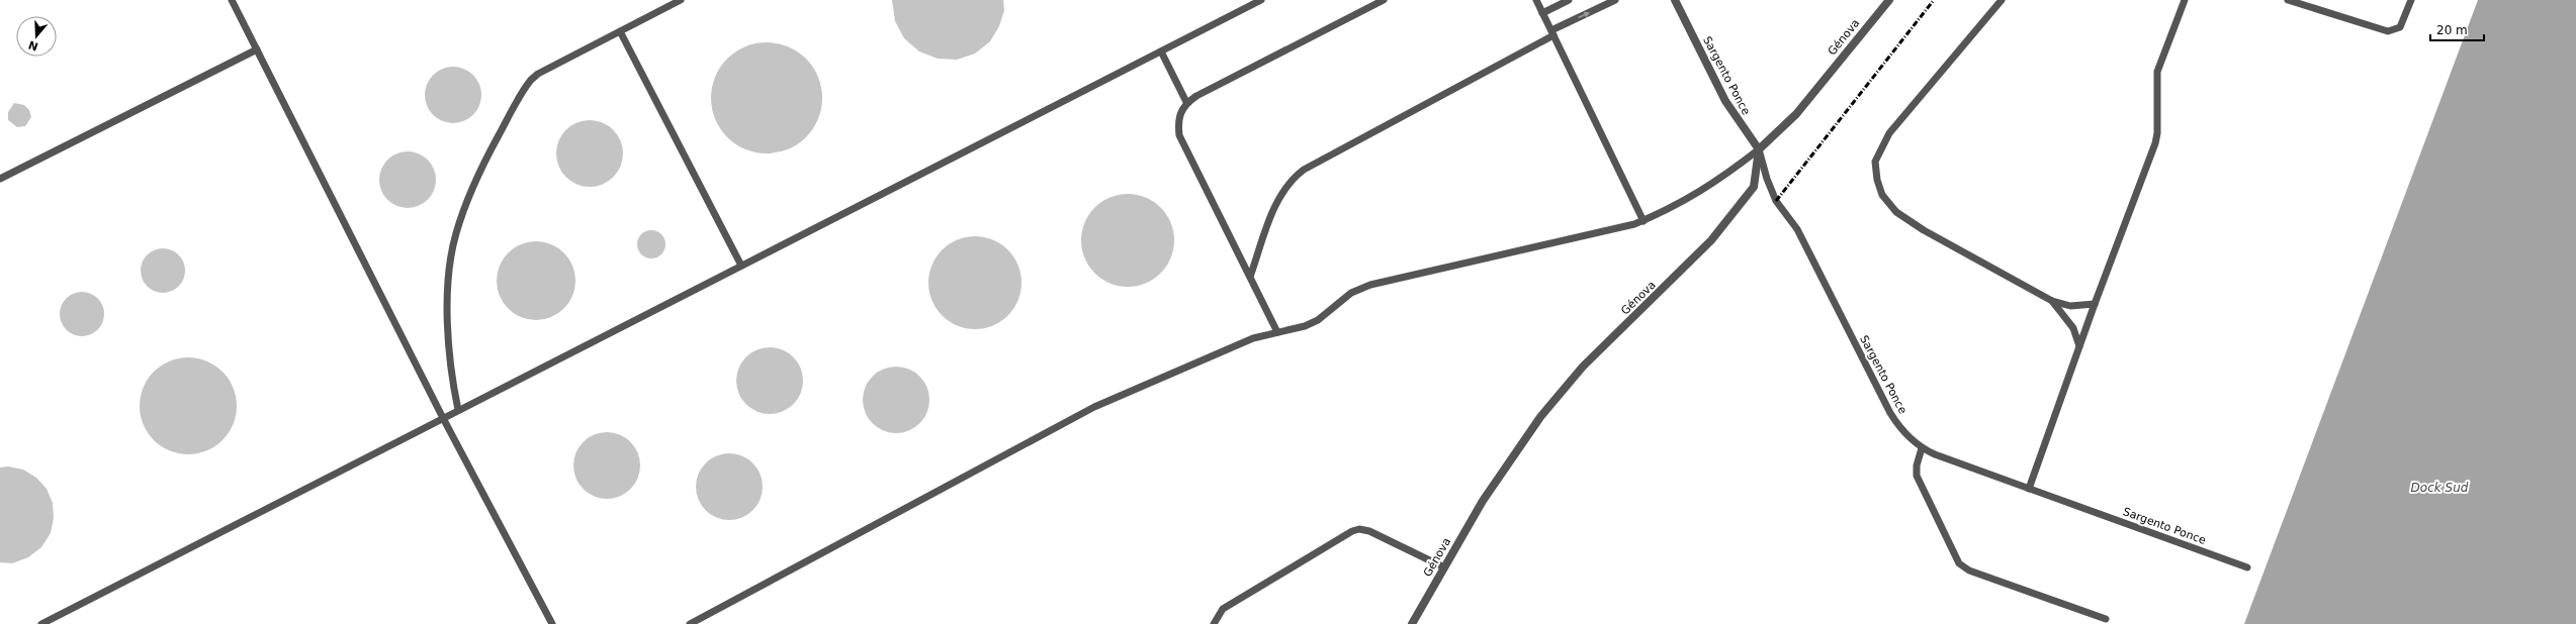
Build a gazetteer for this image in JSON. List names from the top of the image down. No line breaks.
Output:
{"streets":{"street":["Génova","Sargento Ponce"]},"crossings":[["Génova","Sargento Ponce"]],"water":["Dock Sud"],"scale_bar":"20 m","north":"bottom"}
